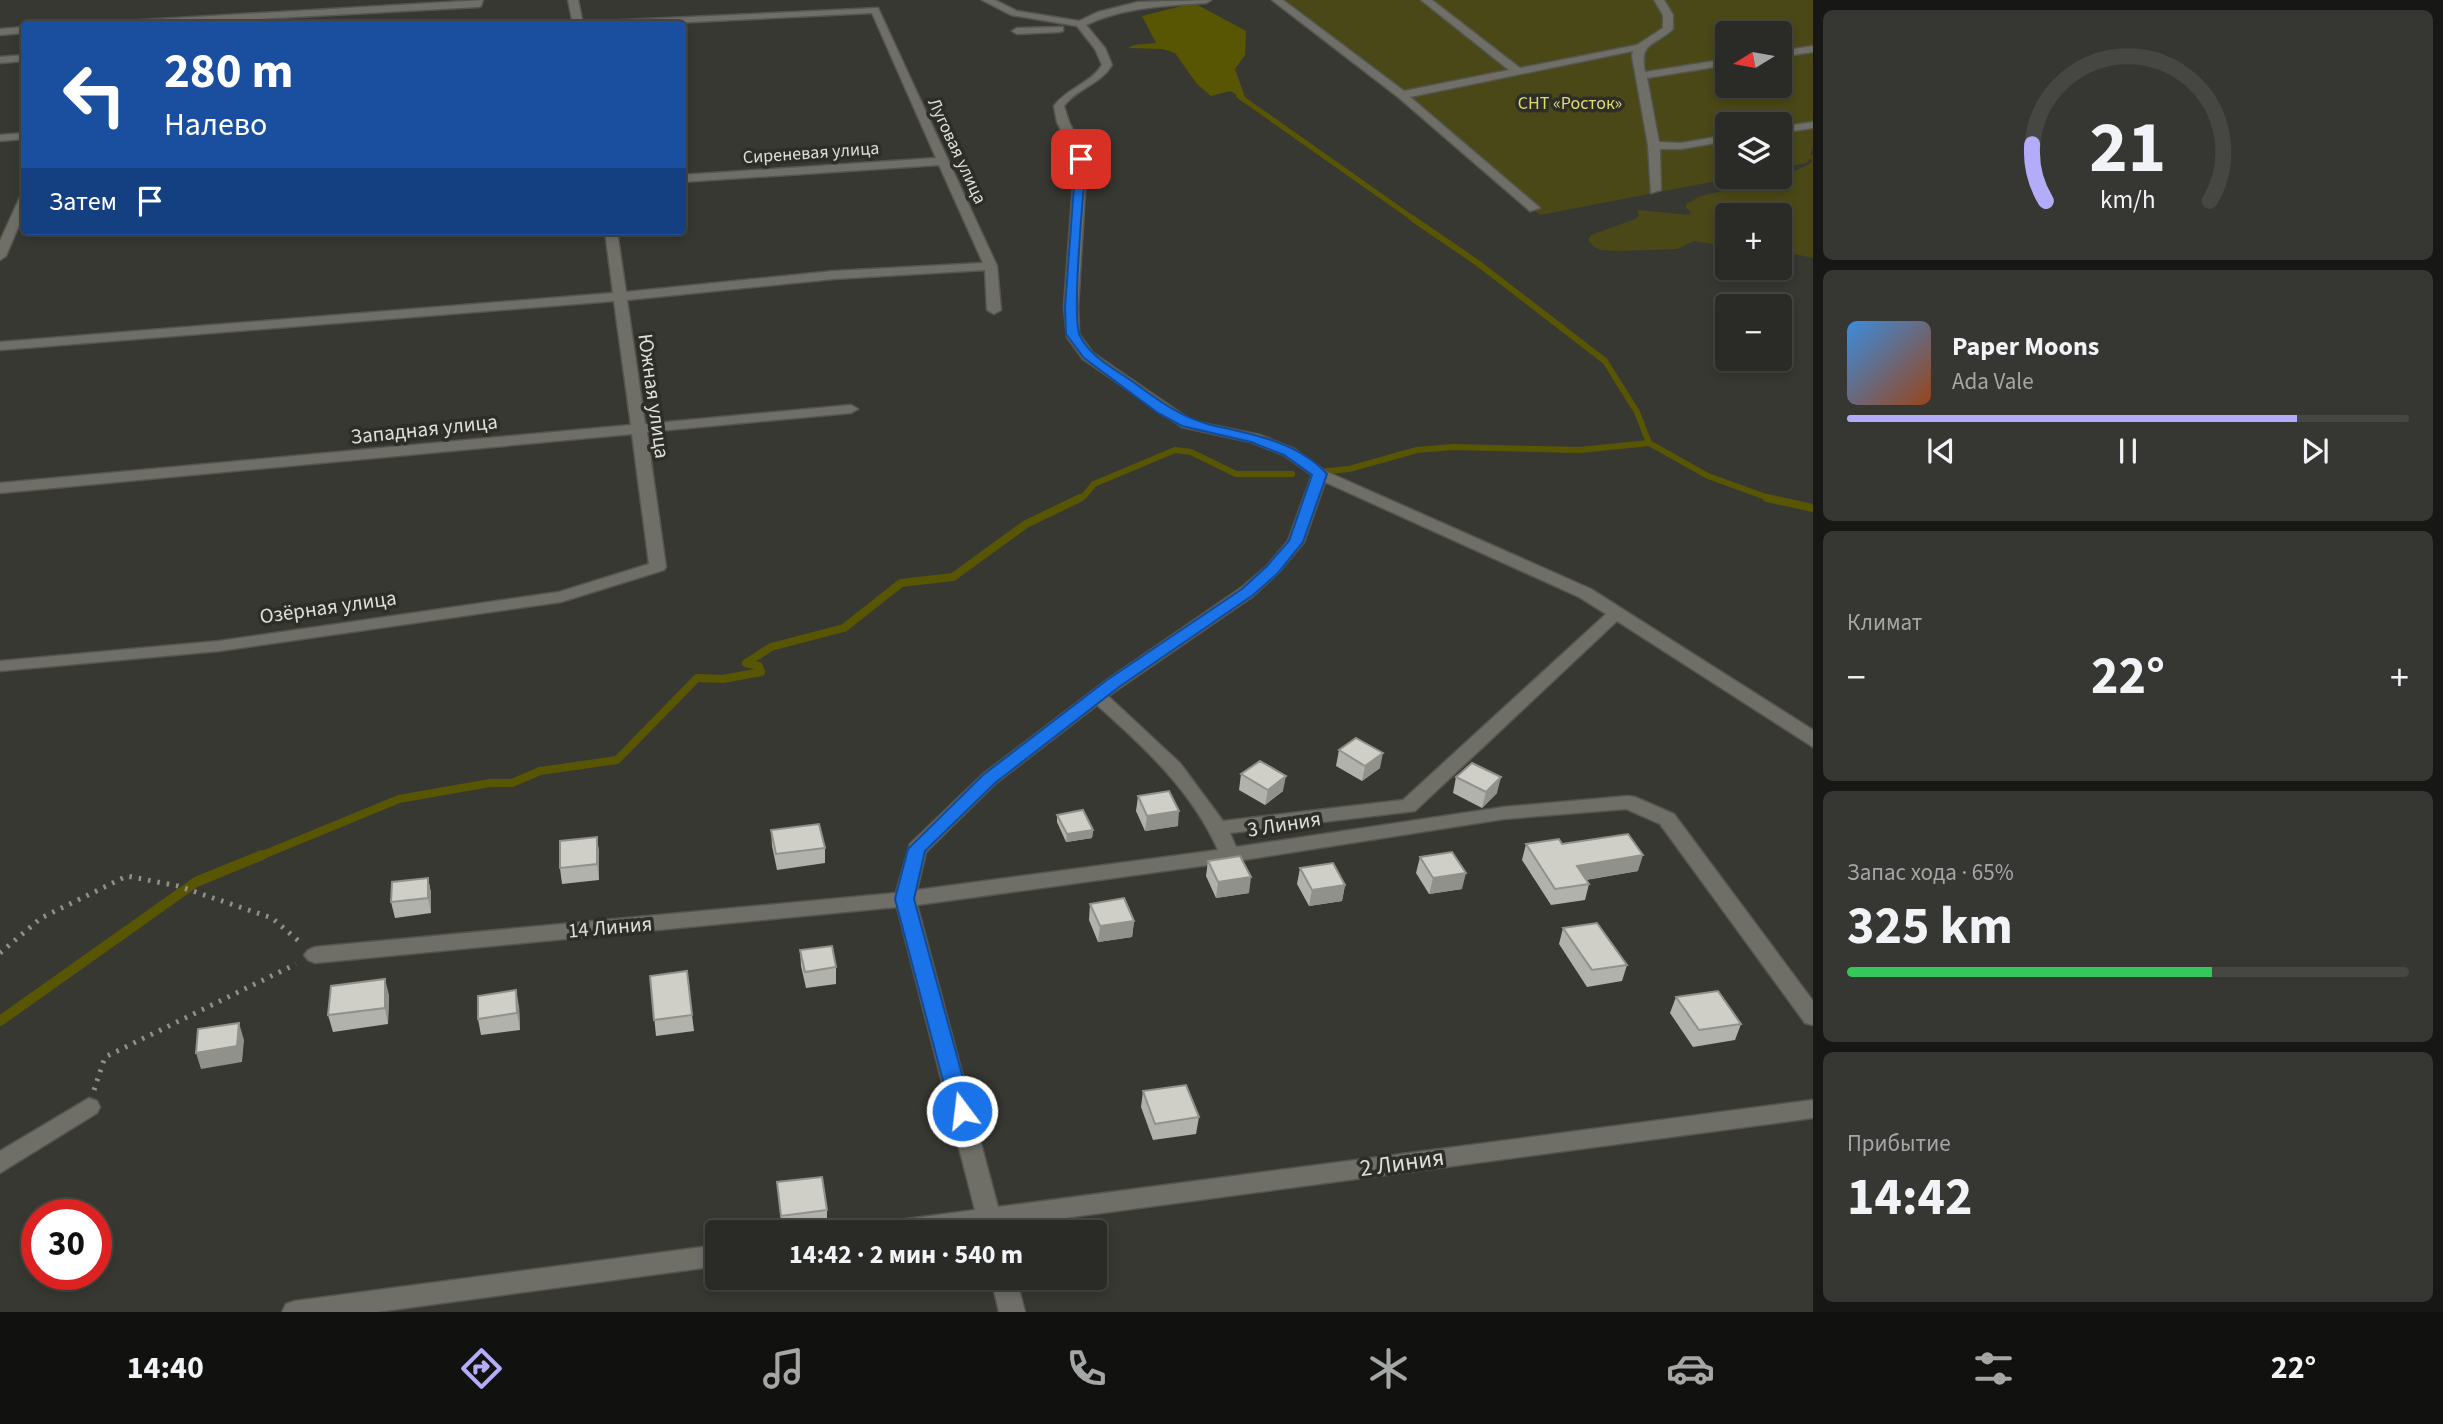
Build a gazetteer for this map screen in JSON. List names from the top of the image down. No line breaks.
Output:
{"streets":{"street":["Луговая улица","Сиреневая улица","Южная улица","Западная улица","Озёрная улица","3 Линия","14 Линия","2 Линия"]},"crossings":[["Луговая улица","Сиреневая улица"],["Южная улица","Западная улица"],["Южная улица","Озёрная улица"],["3 Линия","14 Линия"]],"parks":["СНТ «Росток»"],"north":"left","page":{"map_buttons":["+","−"],"turn":["280 m","Налево"],"then":"Затем","song":["Paper Moons","Ada Vale"],"tile":["Климат",["Запас хода · 65%","325 km"],["Прибытие","14:42"]],"heat":["−","22°","+"],"limit":"30","trip":"14:42 · 2 мин · 540 m","tabs":["14:40","22°"],"gauge":["21","km/h"]}}
